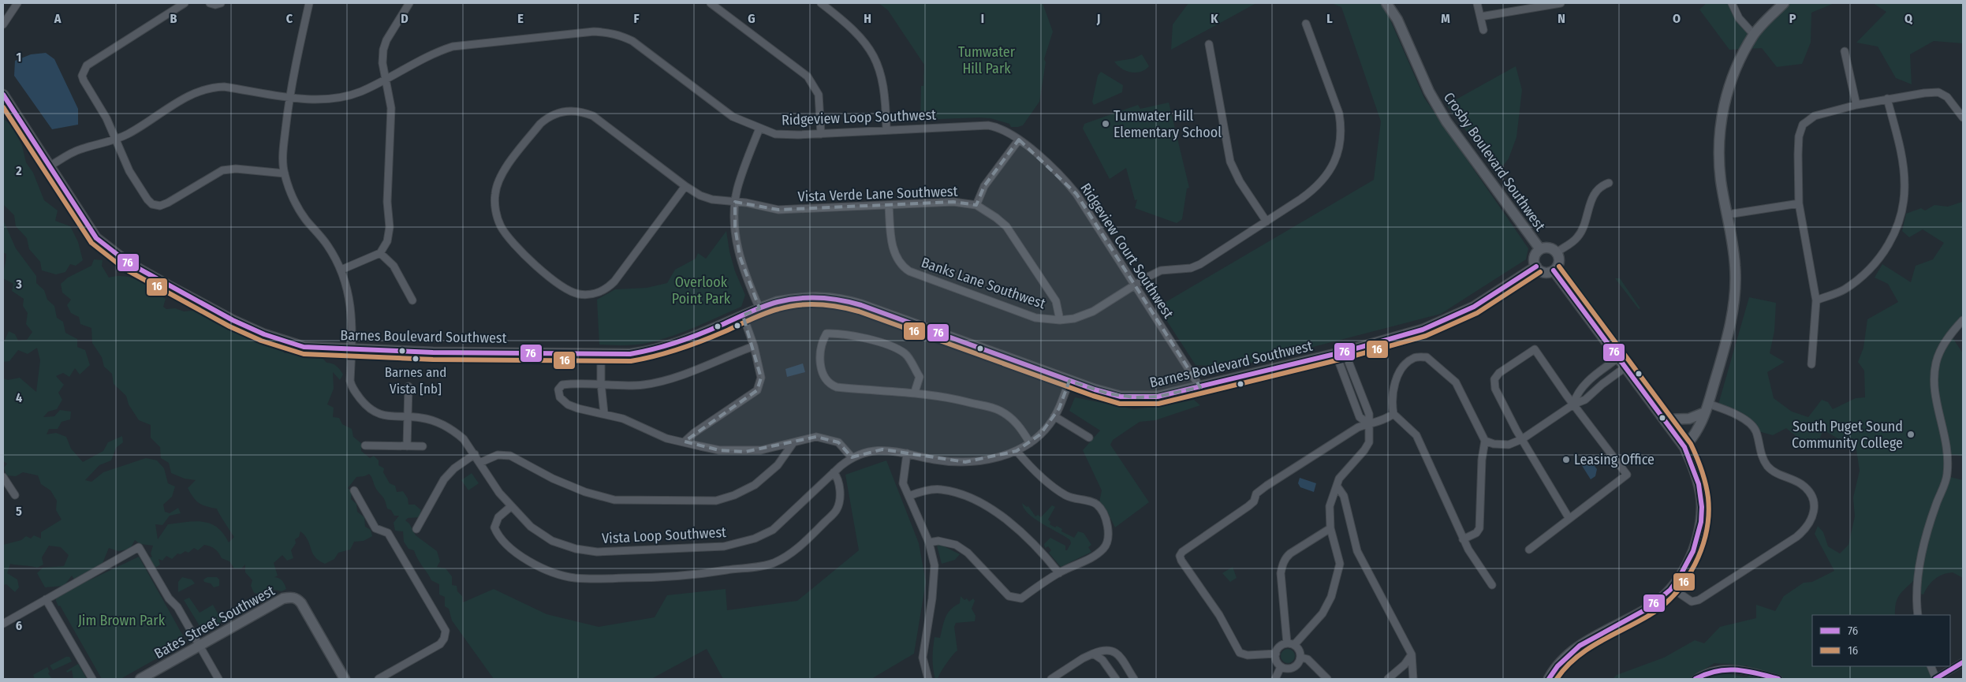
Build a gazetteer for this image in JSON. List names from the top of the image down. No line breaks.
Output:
{"streets":{"street":["Ridgeview Loop Southwest","Crosby Boulevard Southwest","Vista Verde Lane Southwest","Ridgeview Court Southwest","Banks Lane Southwest","Barnes Boulevard Southwest","Vista Loop Southwest","Bates Street Southwest"]},"crossings":[["Ridgeview Loop Southwest","Ridgeview Court Southwest"],["Ridgeview Loop Southwest","Barnes Boulevard Southwest"],["Ridgeview Loop Southwest","Vista Loop Southwest"],["Crosby Boulevard Southwest","Barnes Boulevard Southwest"],["Vista Verde Lane Southwest","Banks Lane Southwest"],["Ridgeview Court Southwest","Banks Lane Southwest"],["Ridgeview Court Southwest","Barnes Boulevard Southwest"],["Barnes Boulevard Southwest","Vista Loop Southwest"]],"parks":["Tumwater Hill Park","Overlook Point Park","Jim Brown Park"],"places":["Tumwater Hill Elementary School","Barnes and Vista [nb]","South Puget Sound Community College","Leasing Office"],"lines":["transit line 76","transit line 16"],"legend":["76","16"],"grid":{"columns":["A","B","C","D","E","F","G","H","I","J","K","L","M","N","O","P","Q"],"rows":["1","2","3","4","5","6"]}}
